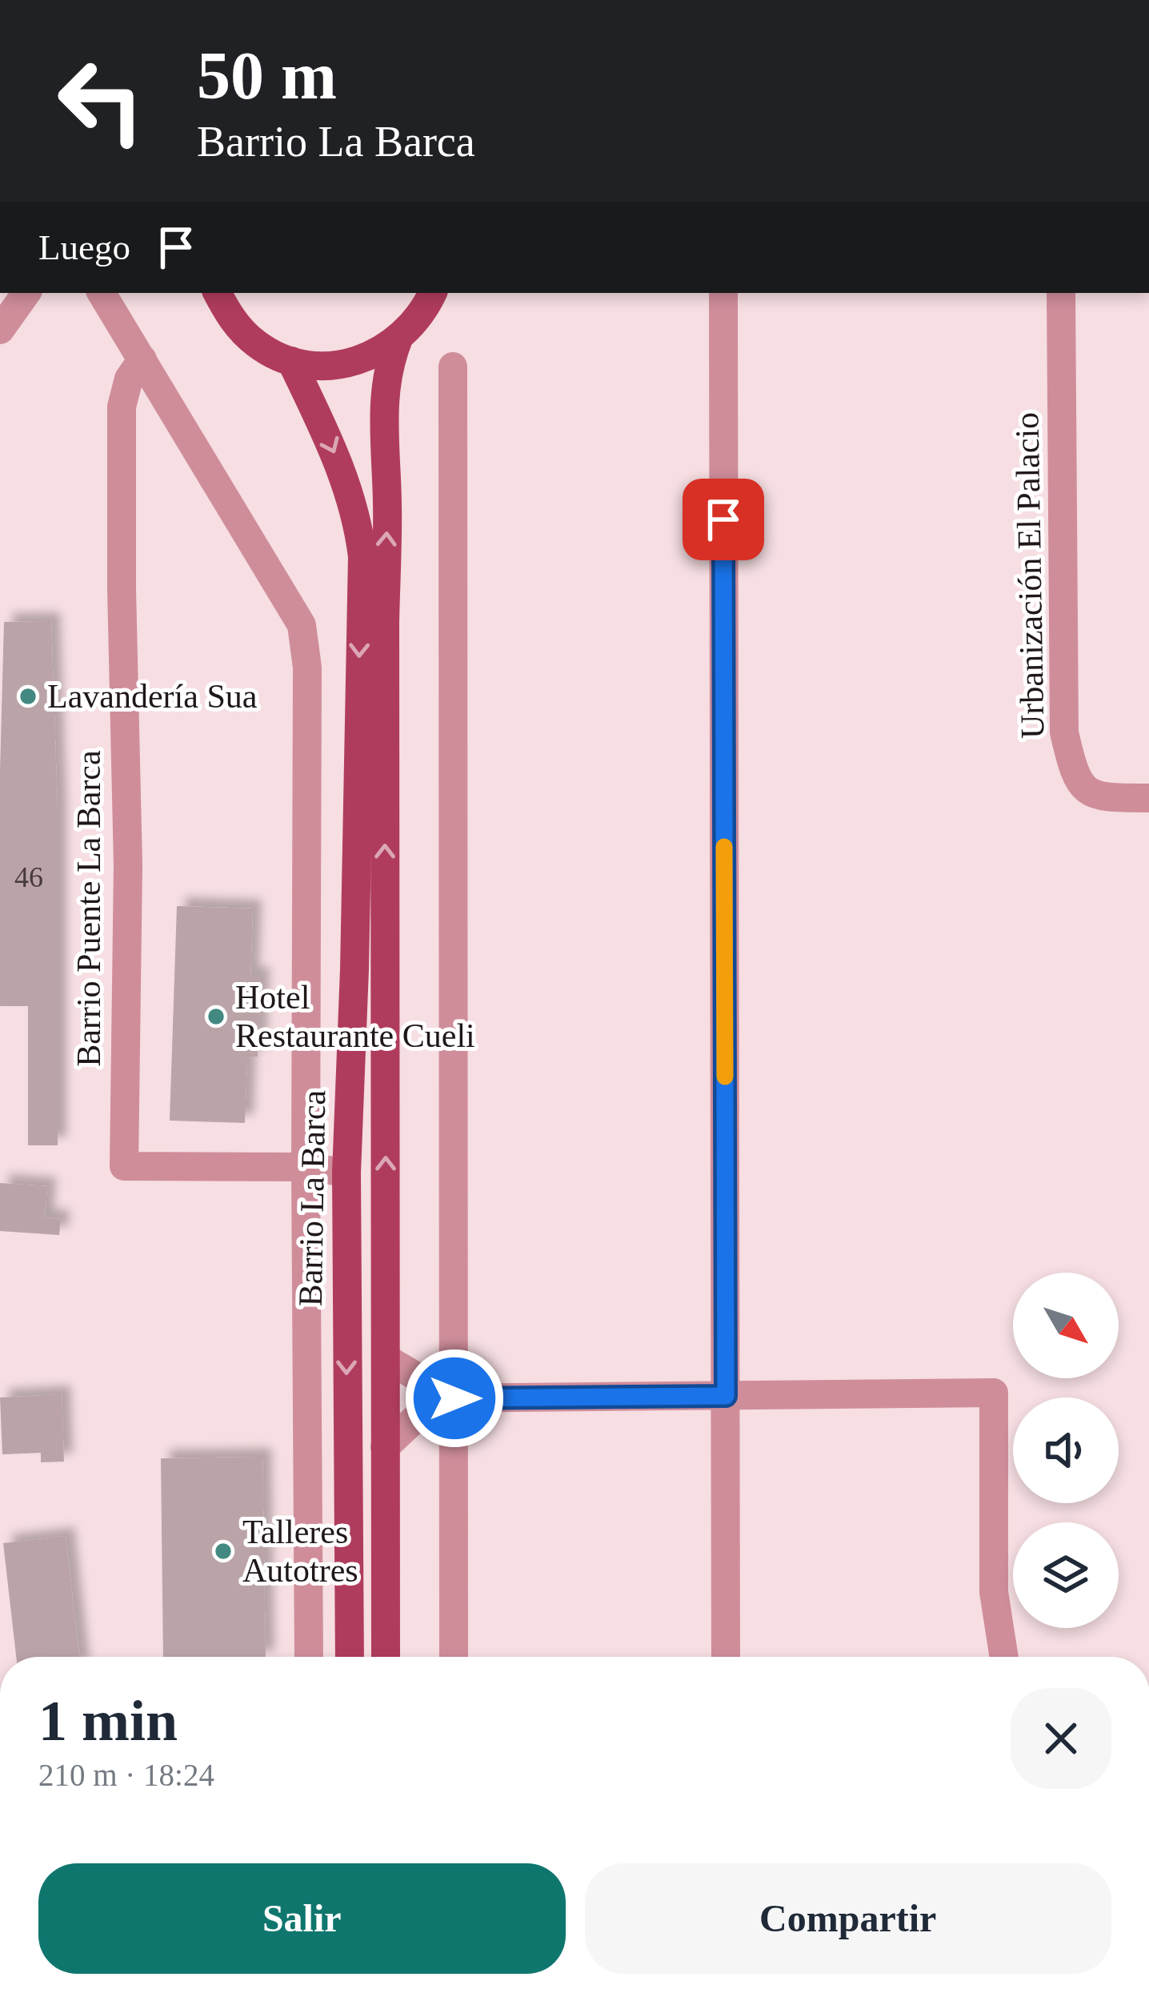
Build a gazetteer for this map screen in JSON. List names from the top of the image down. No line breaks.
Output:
{"streets":{"main road":["Barrio La Barca"],"street":["Urbanización El Palacio","Barrio Puente La Barca"]},"crossings":[["Barrio Puente La Barca","Barrio La Barca"]],"places":["Lavandería Sua","Hotel Restaurante Cueli","Talleres Autotres"],"house_numbers":["46"],"north":"bottom right","page":{"turn":["50 m","Barrio La Barca"],"then":"Luego","heading":["1 min","210 m · 18:24"],"buttons":["Salir","Compartir"]}}
